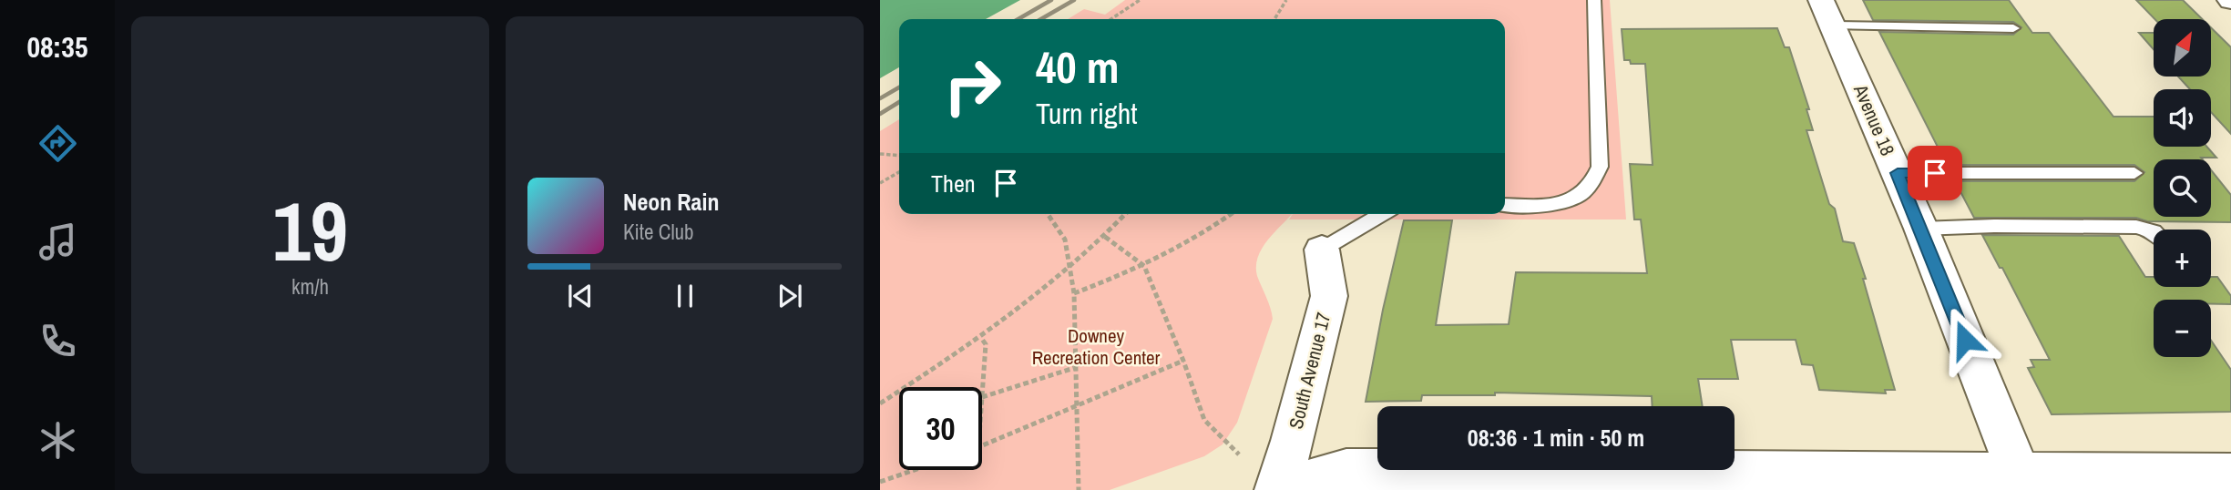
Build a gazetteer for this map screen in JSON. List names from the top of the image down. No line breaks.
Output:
{"streets":{"street":["Avenue 18","South Avenue 17"]},"parks":["Downey Recreation Center"],"north":"top right","page":{"tabs":"08:35","tile":["19","km/h"],"map_buttons":["+","−"],"turn":["40 m","Turn right"],"then":"Then","song":["Neon Rain","Kite Club"],"limit":"30","trip":"08:36 · 1 min · 50 m"}}
